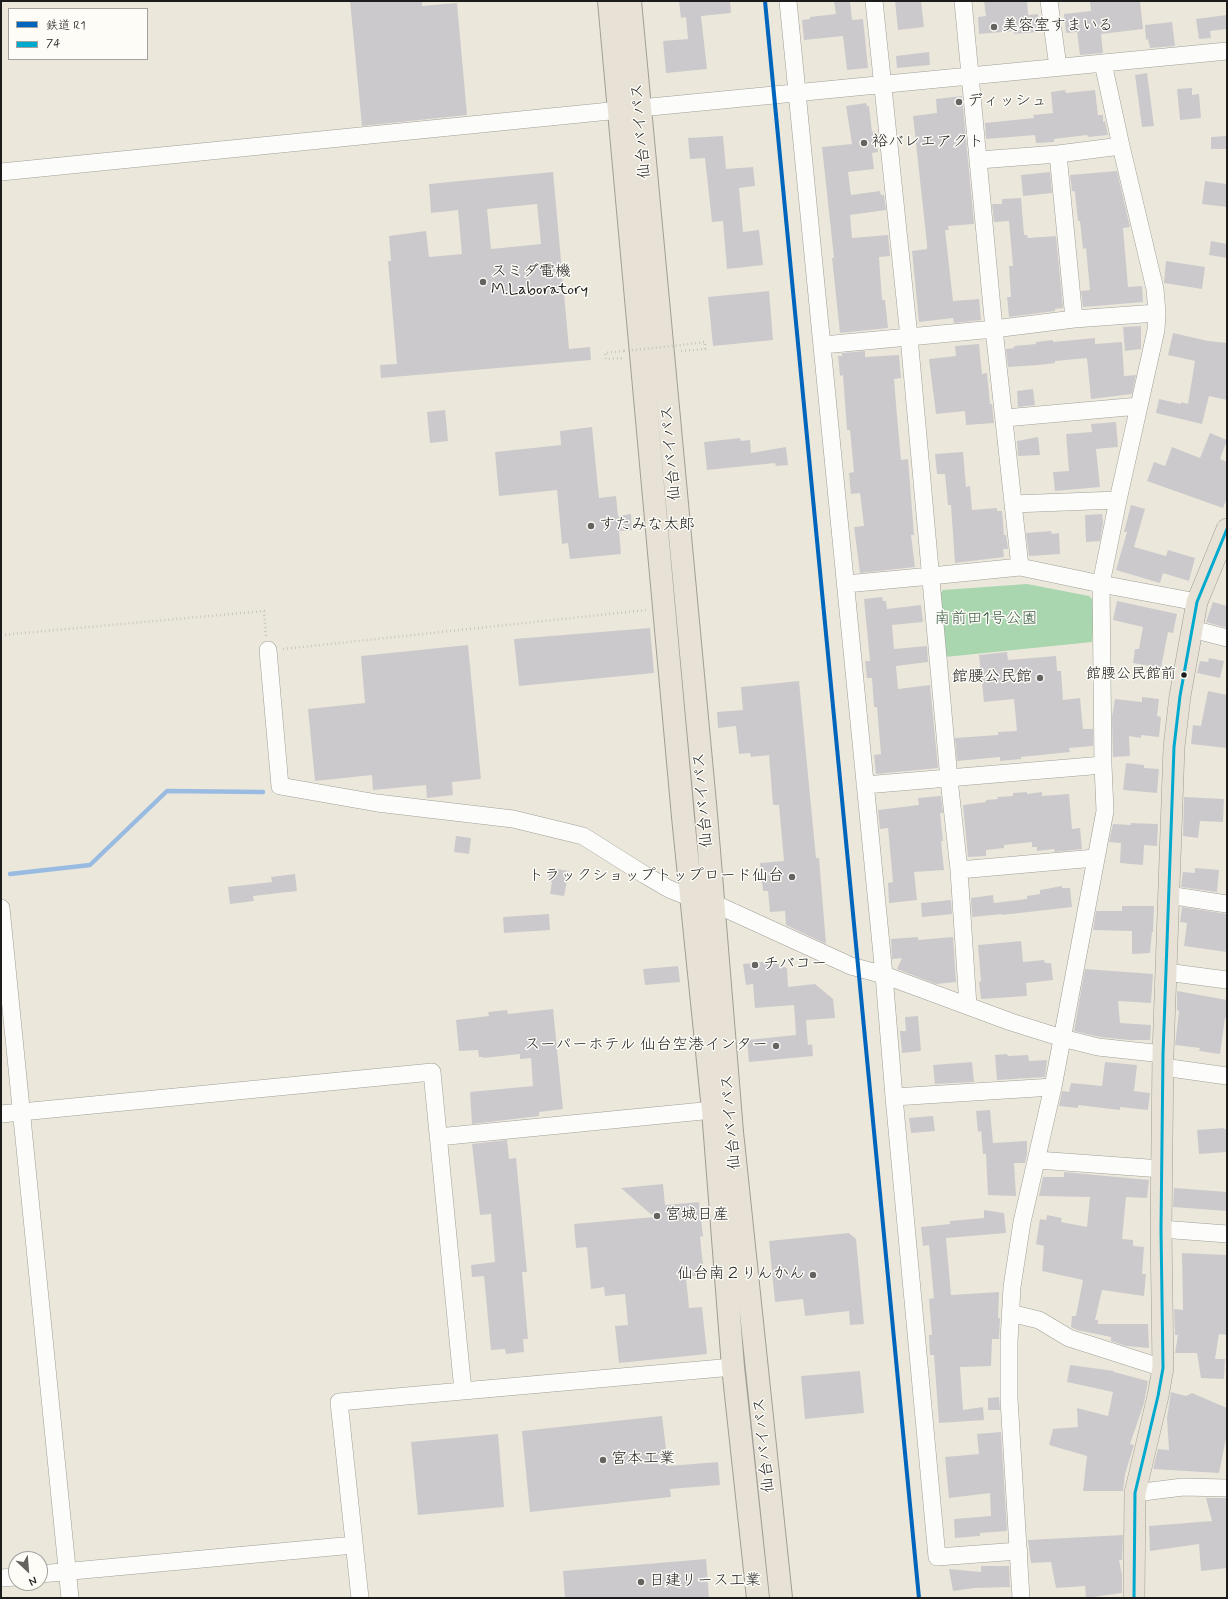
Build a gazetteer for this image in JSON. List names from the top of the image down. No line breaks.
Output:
{"streets":{"highway":["仙台バイパス"]},"parks":["南前田1号公園"],"places":["美容室すまいる","ディッシュ","裕バレエアクト","スミダ電機 M.Laboratory","すたみな太郎","館腰公民館前","館腰公民館","トラックショップトップロード仙台","チバコー","スーパーホテル 仙台空港インター","宮城日産","仙台南２りんかん","宮本工業","日建リース工業"],"lines":["rail line R1","transit line 74"],"legend":["鉄道 R1","74"],"north":"bottom right"}
